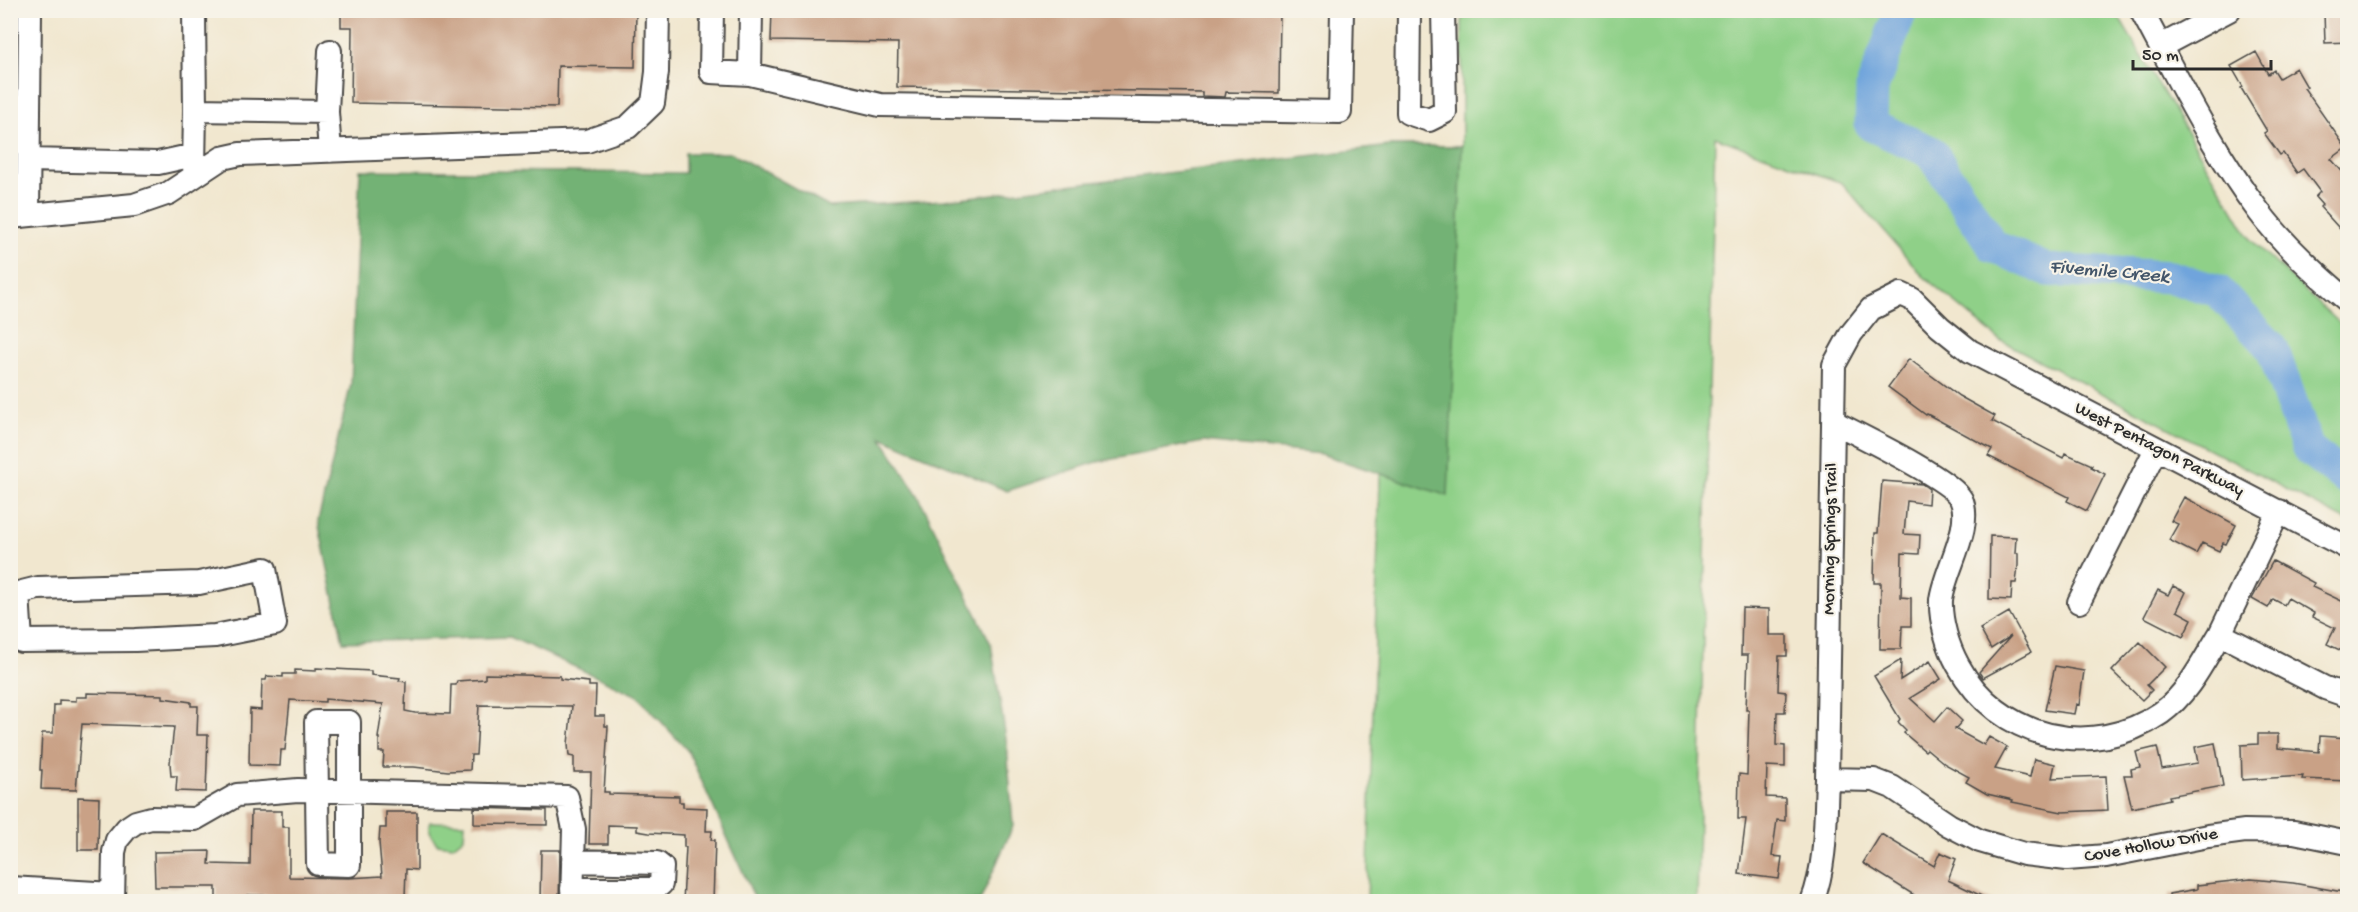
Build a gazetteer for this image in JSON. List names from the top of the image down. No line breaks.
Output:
{"streets":{"street":["West Pentagon Parkway","Morning Springs Trail","Cove Hollow Drive"]},"crossings":[["West Pentagon Parkway","Morning Springs Trail"],["Morning Springs Trail","Cove Hollow Drive"]],"water":["Fivemile Creek"],"scale_bar":"50 m"}
